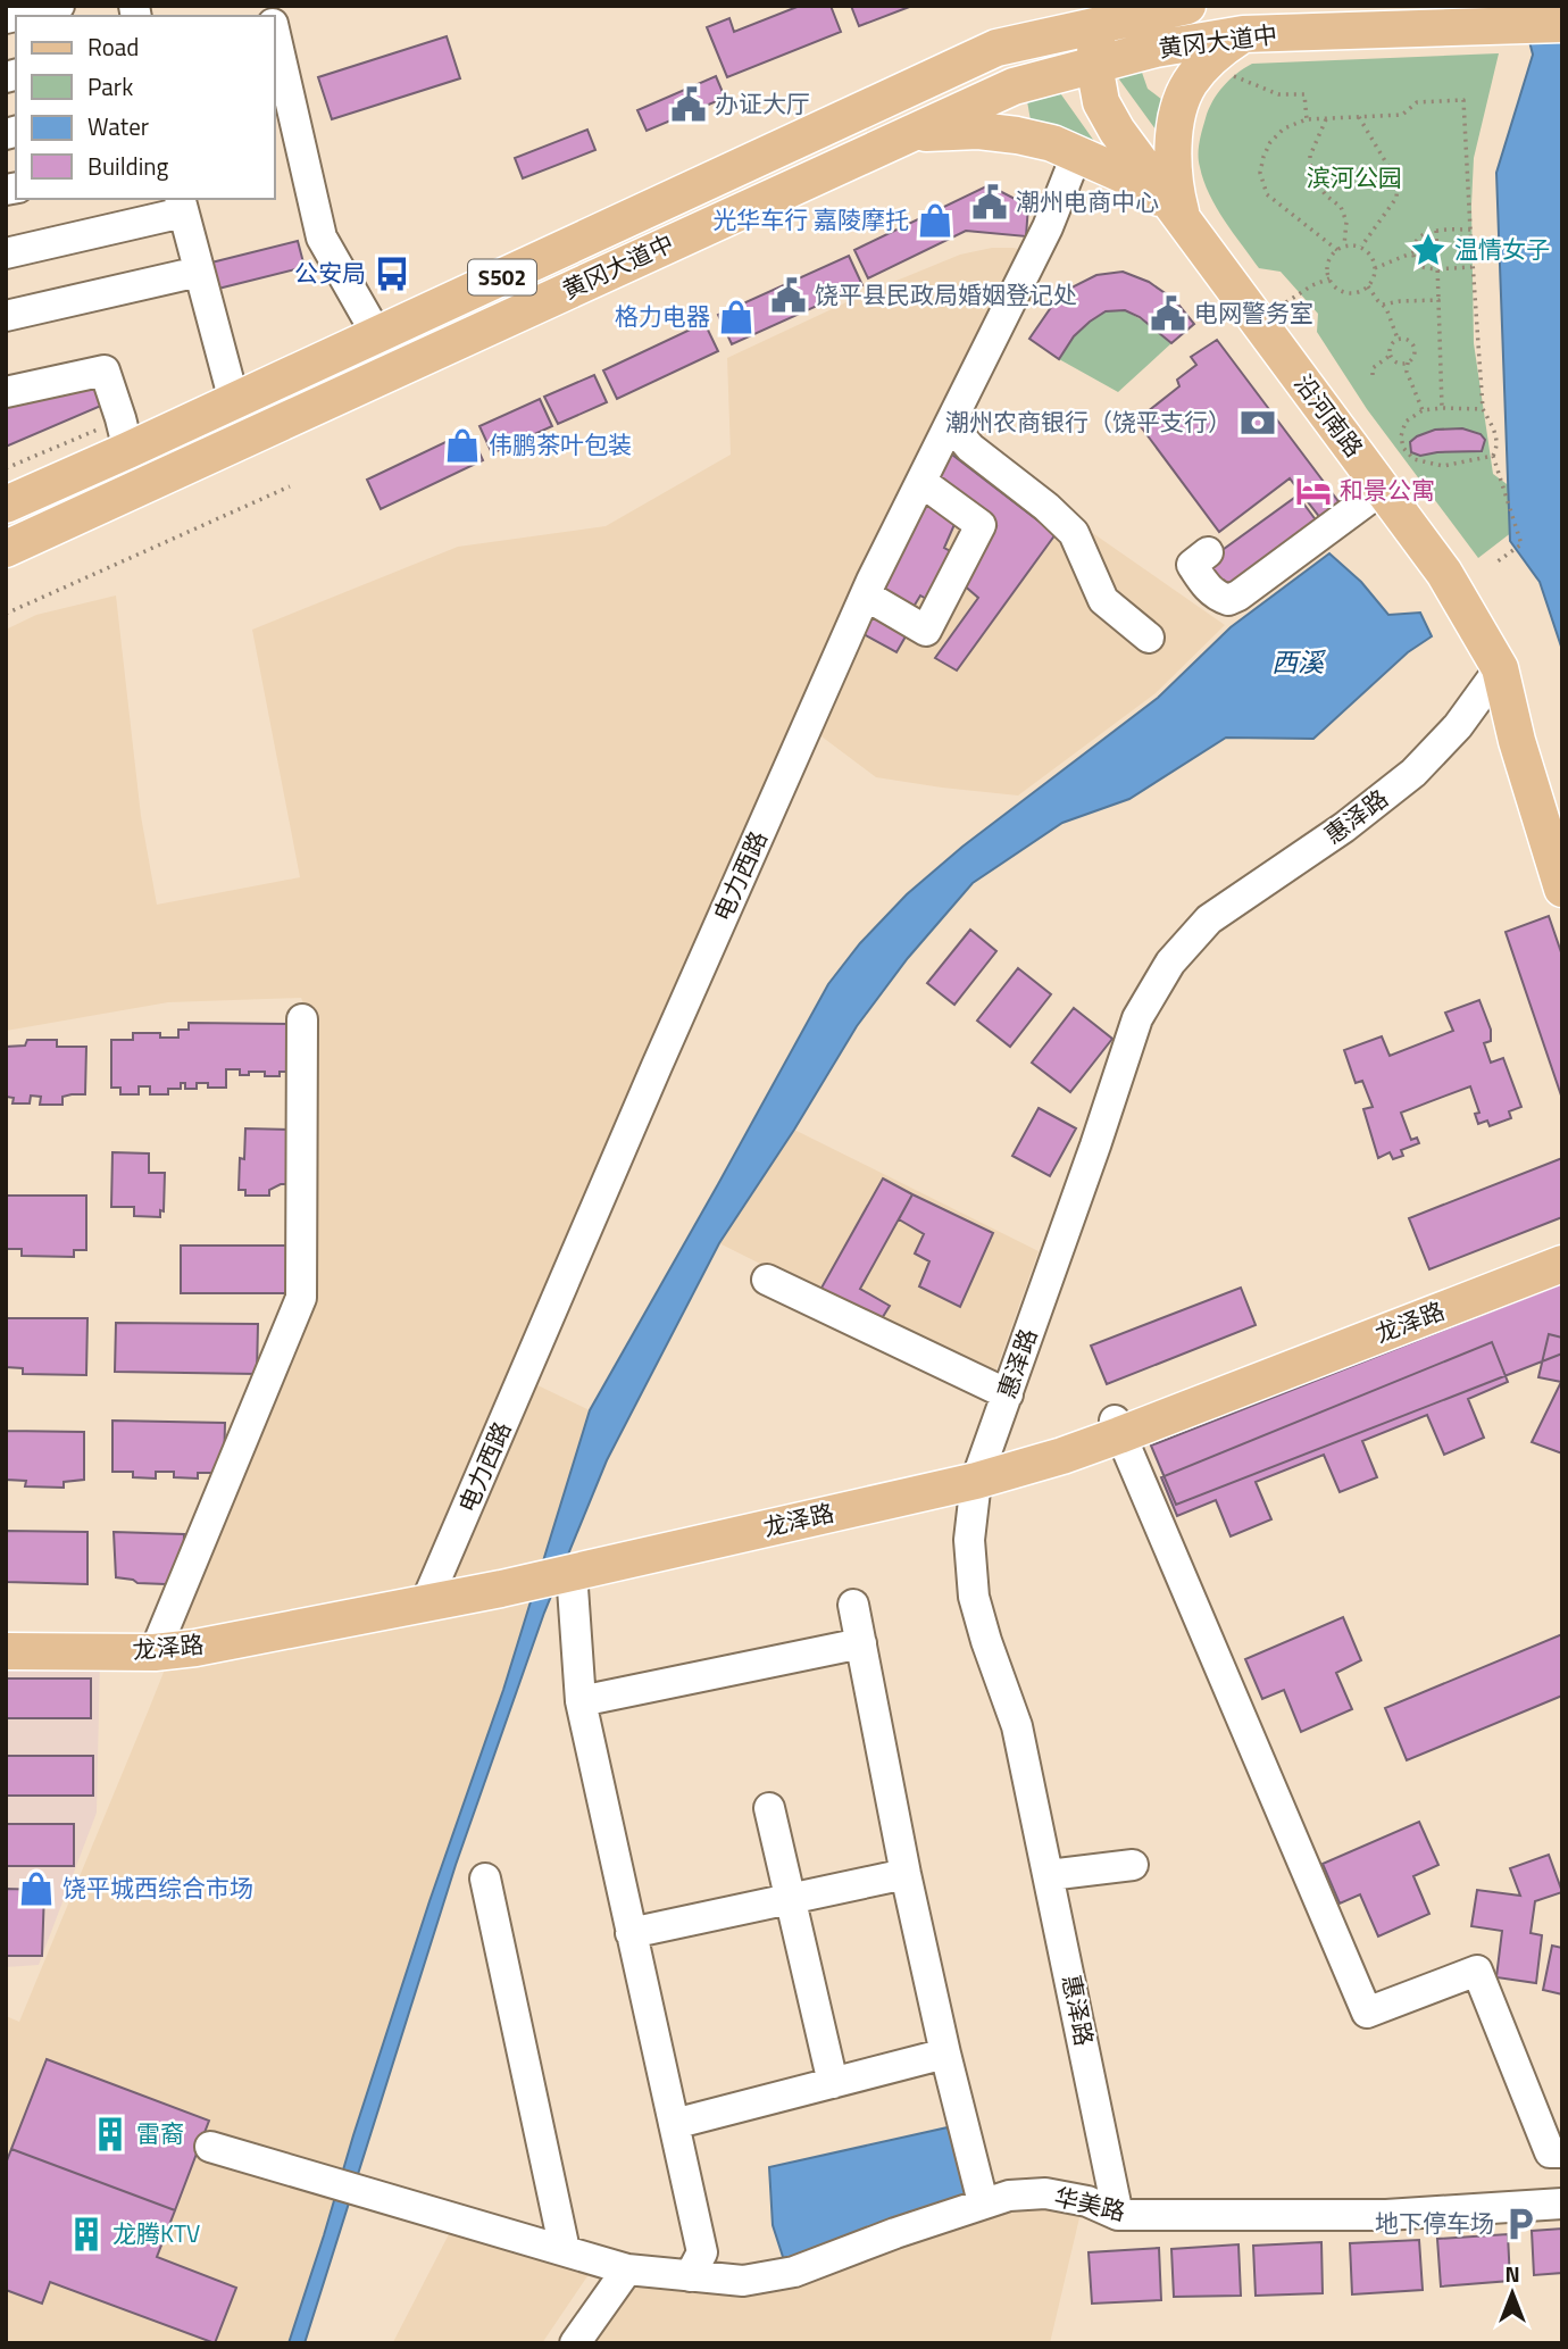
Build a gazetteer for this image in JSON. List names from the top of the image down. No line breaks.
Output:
{"streets":{"main road":["黄冈大道中","S502","沿河南路","龙泽路"],"street":["惠泽路","电力西路","华美路"]},"crossings":[["黄冈大道中","沿河南路"],["沿河南路","惠泽路"],["惠泽路","龙泽路"],["惠泽路","华美路"],["电力西路","龙泽路"]],"water":["西溪"],"parks":["滨河公园"],"places":{"public building":["办证大厅","潮州电商中心","饶平县民政局婚姻登记处","电网警务室"],"shop":["光华车行 嘉陵摩托","格力电器","伟鹏茶叶包装","饶平城西综合市场"],"place":["温情女子"],"bus stop":["公安局"],"bank":["潮州农商银行（饶平支行）"],"hotel":["和景公寓"],"building":["雷裔","龙腾KTV"],"parking":["地下停车场"]},"legend":["Road","Park","Water","Building"],"north":"top"}
